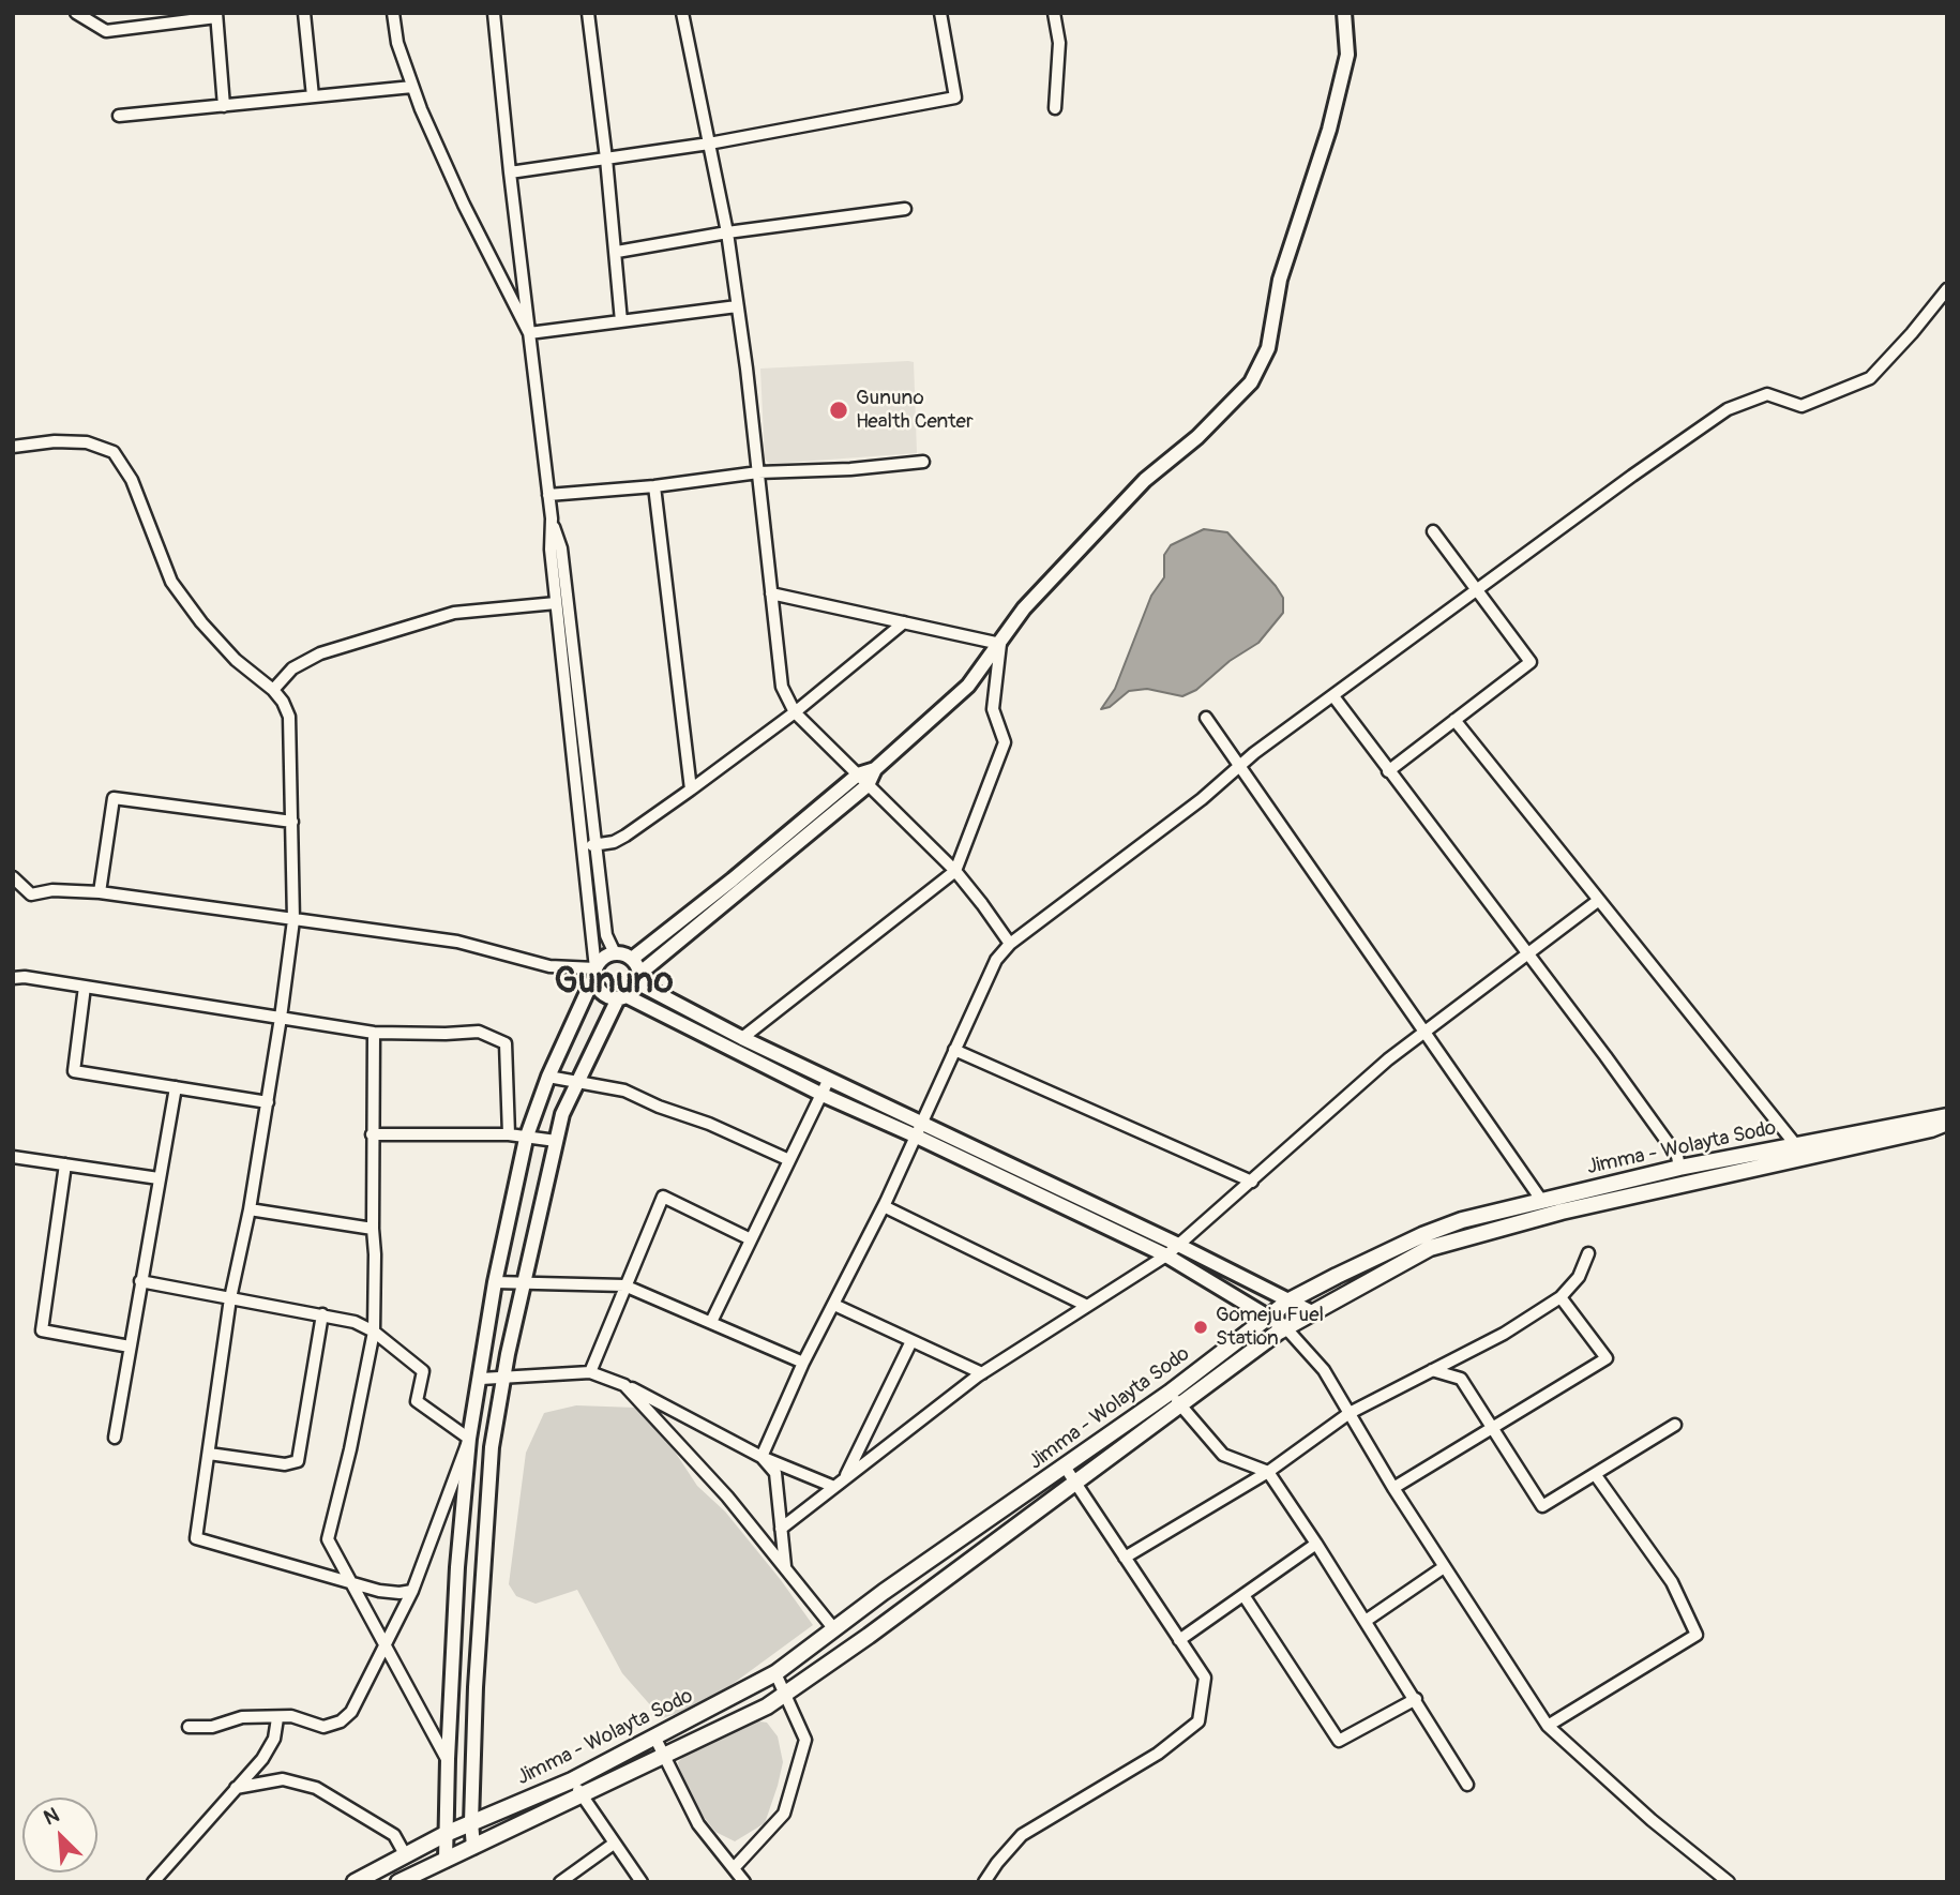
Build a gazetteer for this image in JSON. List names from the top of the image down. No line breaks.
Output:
{"streets":{"highway":["Jimma - Wolayta Sodo"]},"districts":["Gununo"],"places":["Gununo Health Center","Gomeju Fuel Station"],"north":"top left"}
